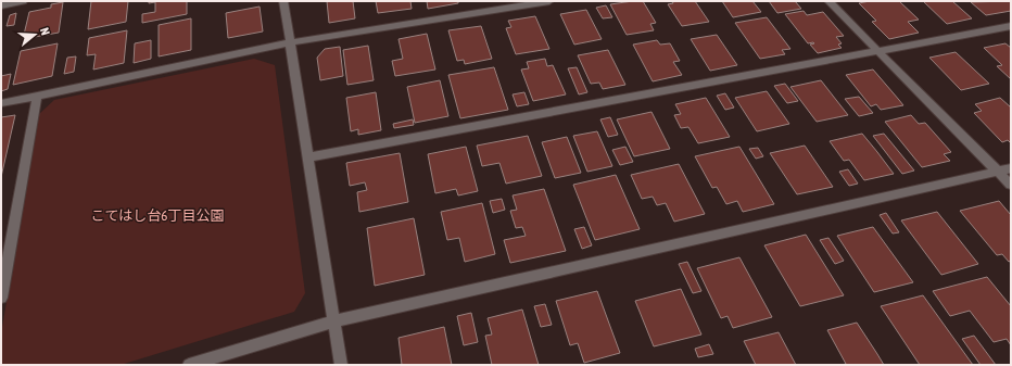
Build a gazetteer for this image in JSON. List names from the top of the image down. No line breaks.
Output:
{"parks":["こてはし台6丁目公園"],"north":"right"}
